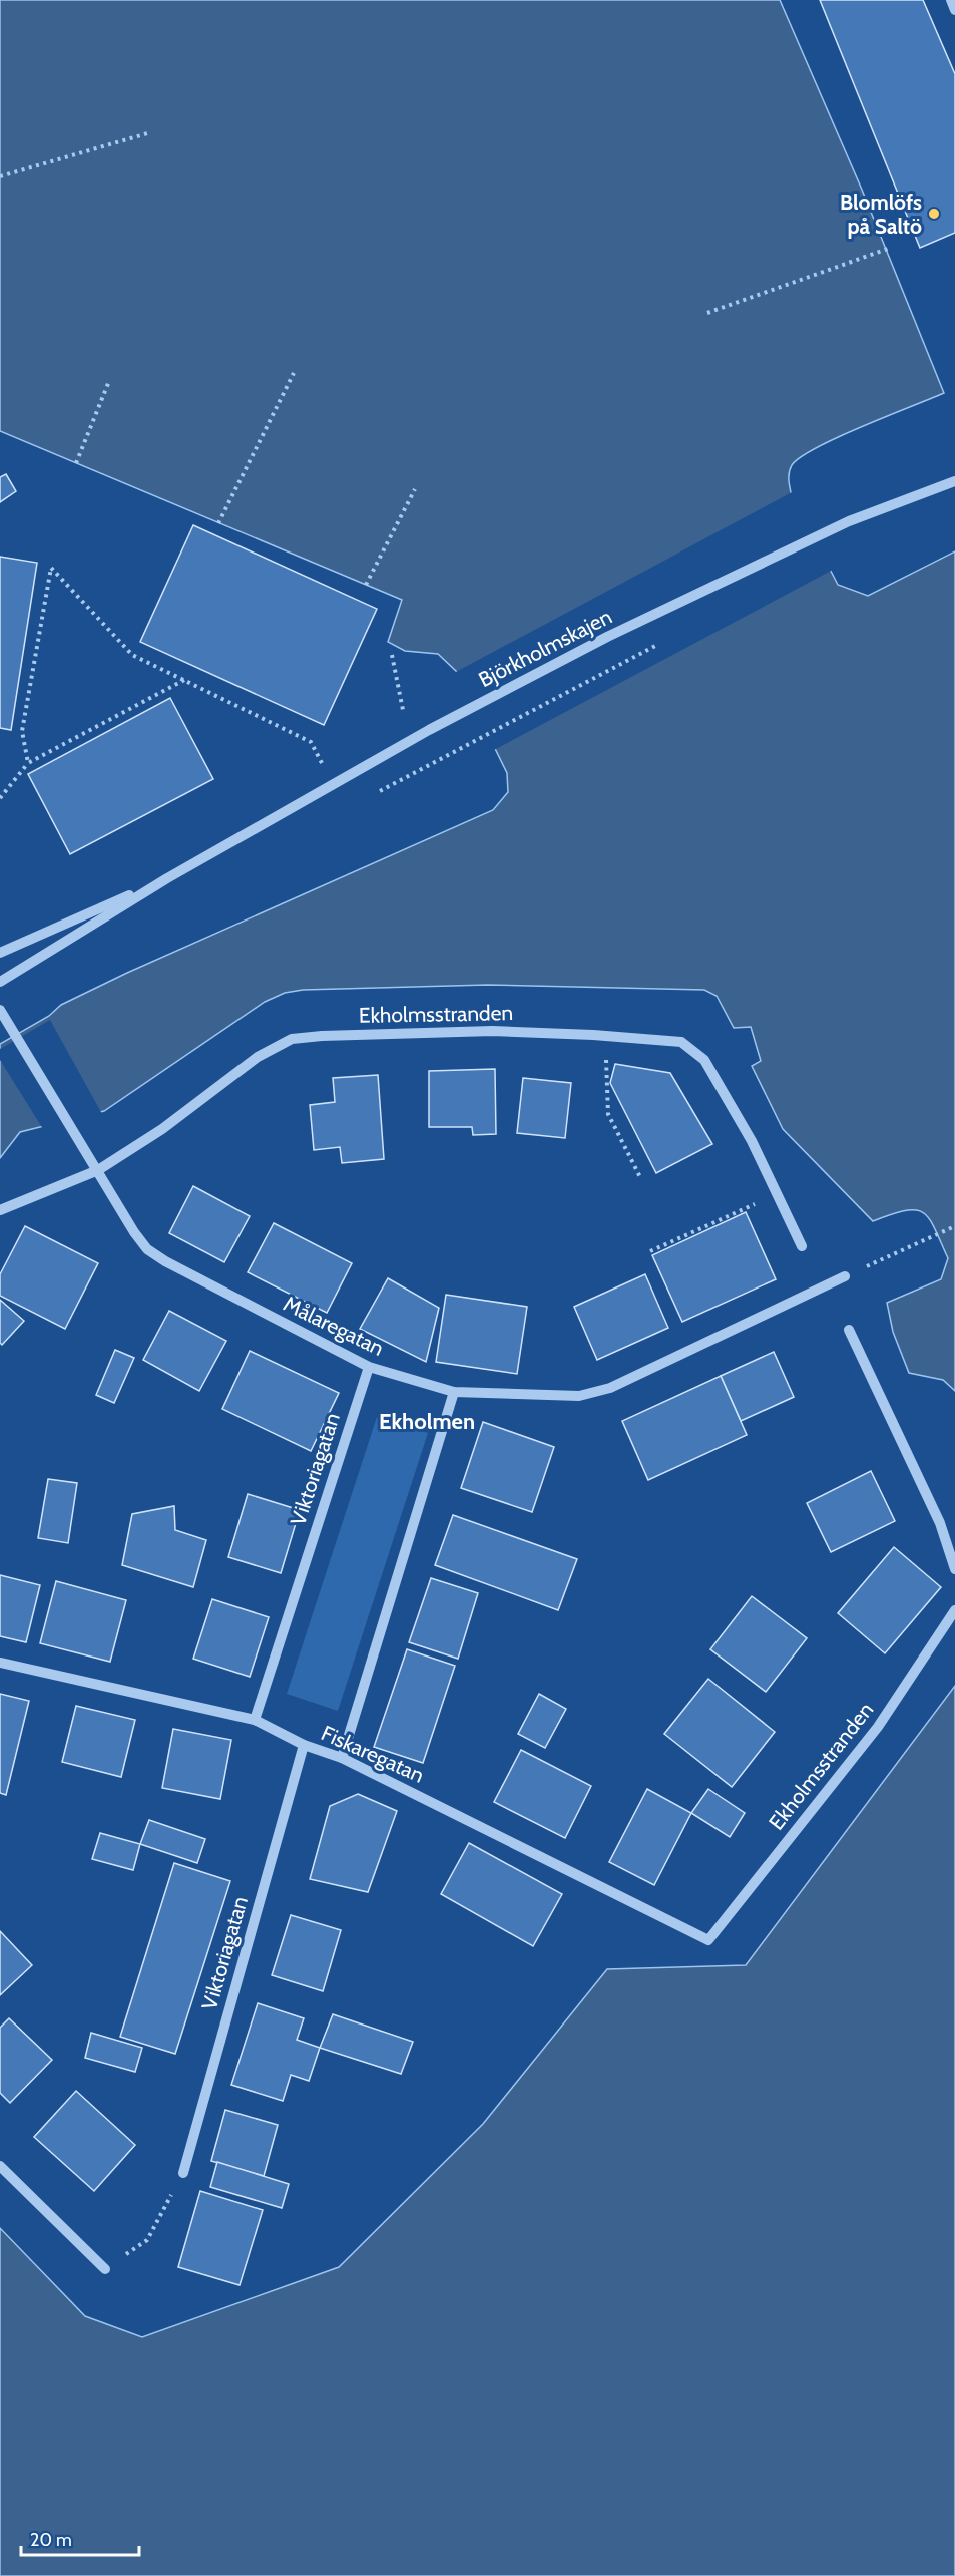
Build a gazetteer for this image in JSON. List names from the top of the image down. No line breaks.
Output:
{"streets":{"street":["Björkholmskajen","Ekholmsstranden","Målaregatan","Viktoriagatan","Fiskaregatan"]},"crossings":[["Ekholmsstranden","Målaregatan"],["Ekholmsstranden","Fiskaregatan"],["Målaregatan","Viktoriagatan"],["Viktoriagatan","Fiskaregatan"]],"districts":["Ekholmen"],"places":["Blomlöfs på Saltö"],"scale_bar":"20 m"}
